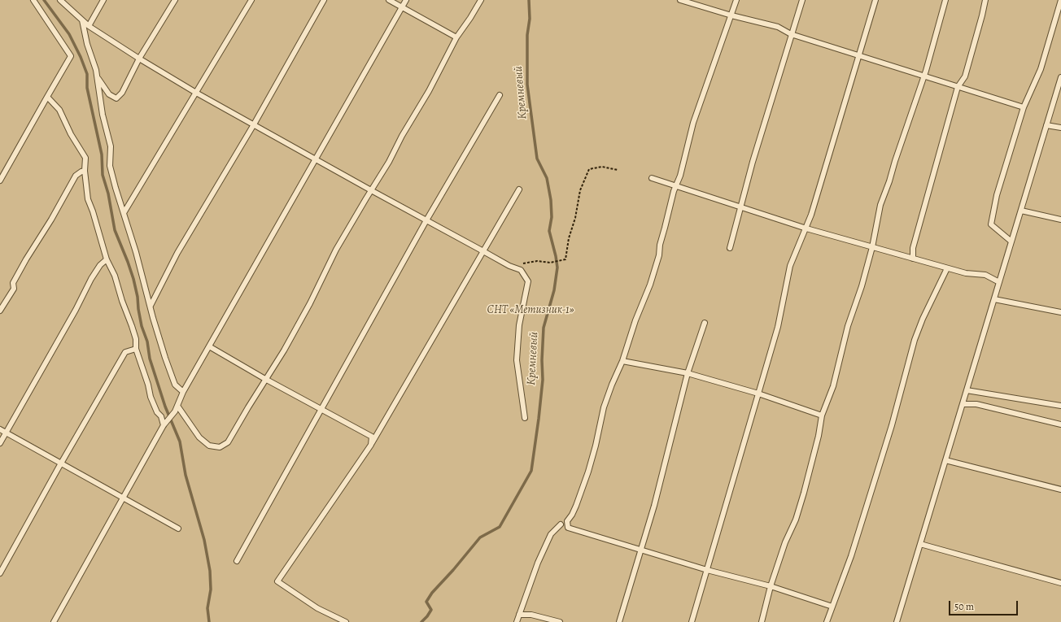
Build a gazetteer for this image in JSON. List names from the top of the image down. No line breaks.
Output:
{"water":["Кремневый"],"parks":["СНТ «Метизник-1»"],"scale_bar":"50 m"}
